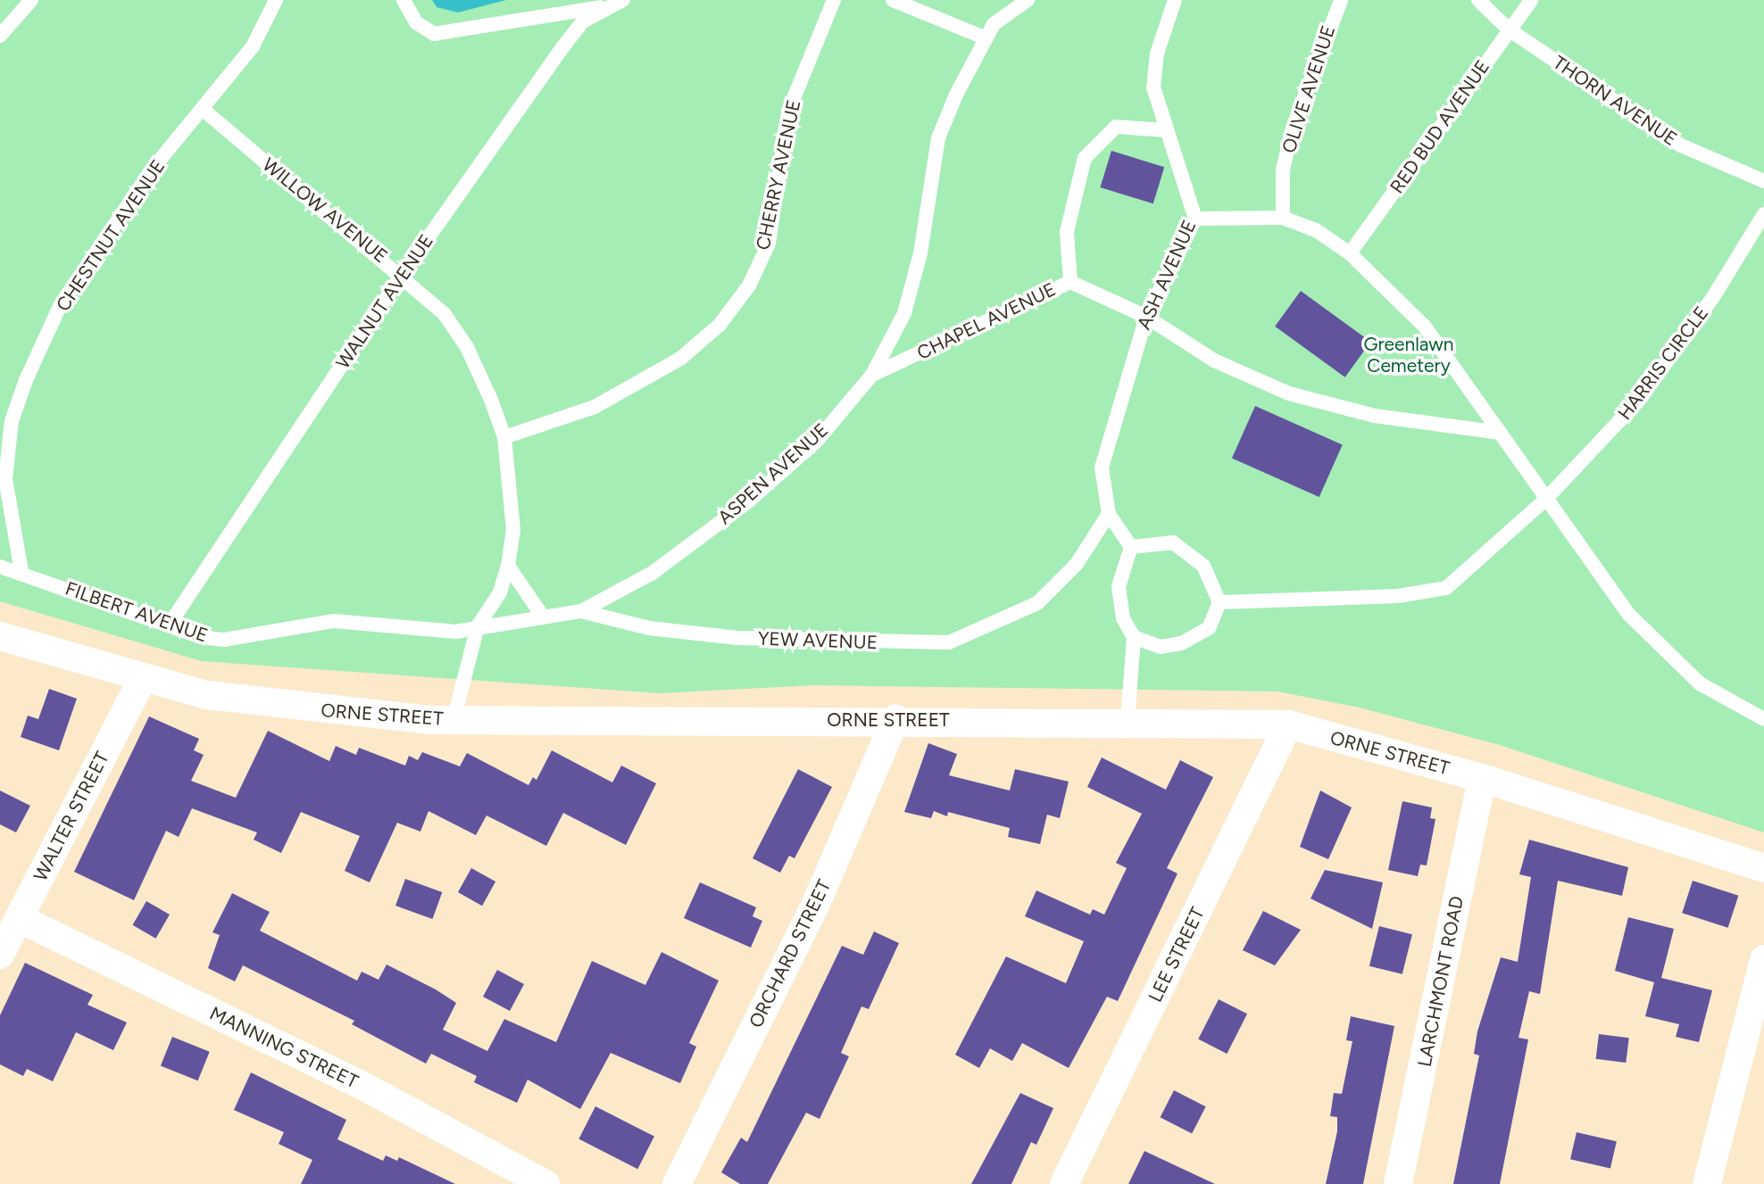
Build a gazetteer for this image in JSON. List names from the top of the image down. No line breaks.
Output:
{"streets":{"street":["ORNE STREET","WALTER STREET","ORCHARD STREET","LEE STREET","LARCHMONT ROAD","MANNING STREET"],"lane":["OLIVE AVENUE","THORN AVENUE","RED BUD AVENUE","CHERRY AVENUE","WILLOW AVENUE","CHESTNUT AVENUE","ASH AVENUE","WALNUT AVENUE","CHAPEL AVENUE","HARRIS CIRCLE","ASPEN AVENUE","FILBERT AVENUE","YEW AVENUE"]},"crossings":[["THORN AVENUE","RED BUD AVENUE"],["CHERRY AVENUE","WILLOW AVENUE"],["WILLOW AVENUE","CHESTNUT AVENUE"],["WILLOW AVENUE","WALNUT AVENUE"],["WILLOW AVENUE","FILBERT AVENUE"],["WILLOW AVENUE","YEW AVENUE"],["WILLOW AVENUE","ORNE STREET"],["CHESTNUT AVENUE","FILBERT AVENUE"],["ASH AVENUE","CHAPEL AVENUE"],["ASH AVENUE","HARRIS CIRCLE"],["ASH AVENUE","YEW AVENUE"],["WALNUT AVENUE","FILBERT AVENUE"],["CHAPEL AVENUE","ASPEN AVENUE"],["ASPEN AVENUE","YEW AVENUE"],["FILBERT AVENUE","YEW AVENUE"],["ORNE STREET","WALTER STREET"],["ORNE STREET","ORCHARD STREET"],["ORNE STREET","LEE STREET"],["ORNE STREET","LARCHMONT ROAD"],["WALTER STREET","MANNING STREET"]],"parks":["Greenlawn Cemetery"]}
